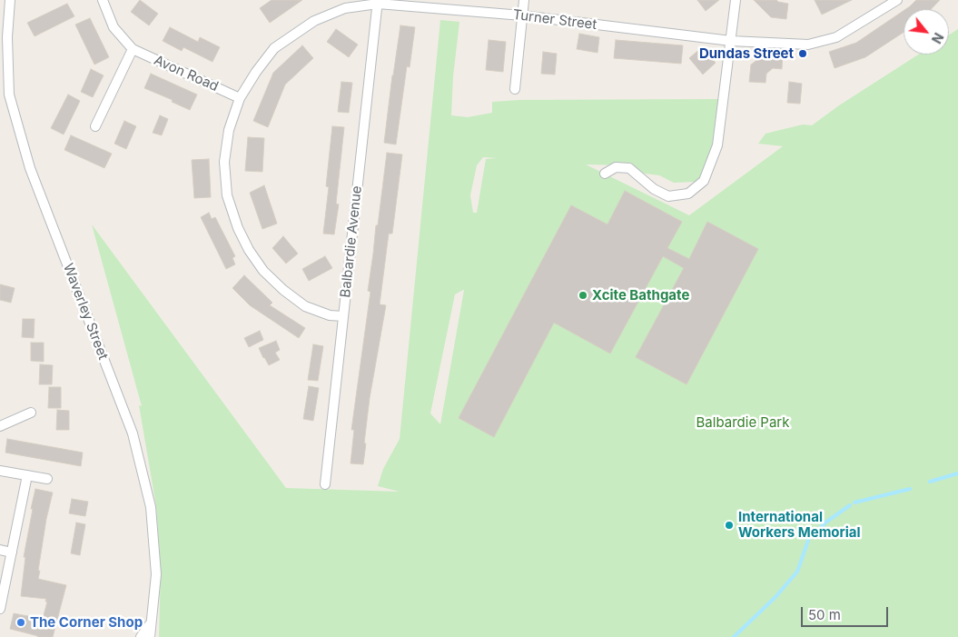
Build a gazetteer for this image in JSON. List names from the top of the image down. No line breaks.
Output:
{"streets":{"street":["Turner Street","Avon Road","Balbardie Avenue","Waverley Street"]},"crossings":[["Turner Street","Avon Road"],["Turner Street","Balbardie Avenue"]],"parks":["Balbardie Park"],"places":["Dundas Street","Xcite Bathgate","International Workers Memorial","The Corner Shop"],"scale_bar":"50 m","north":"bottom right"}
